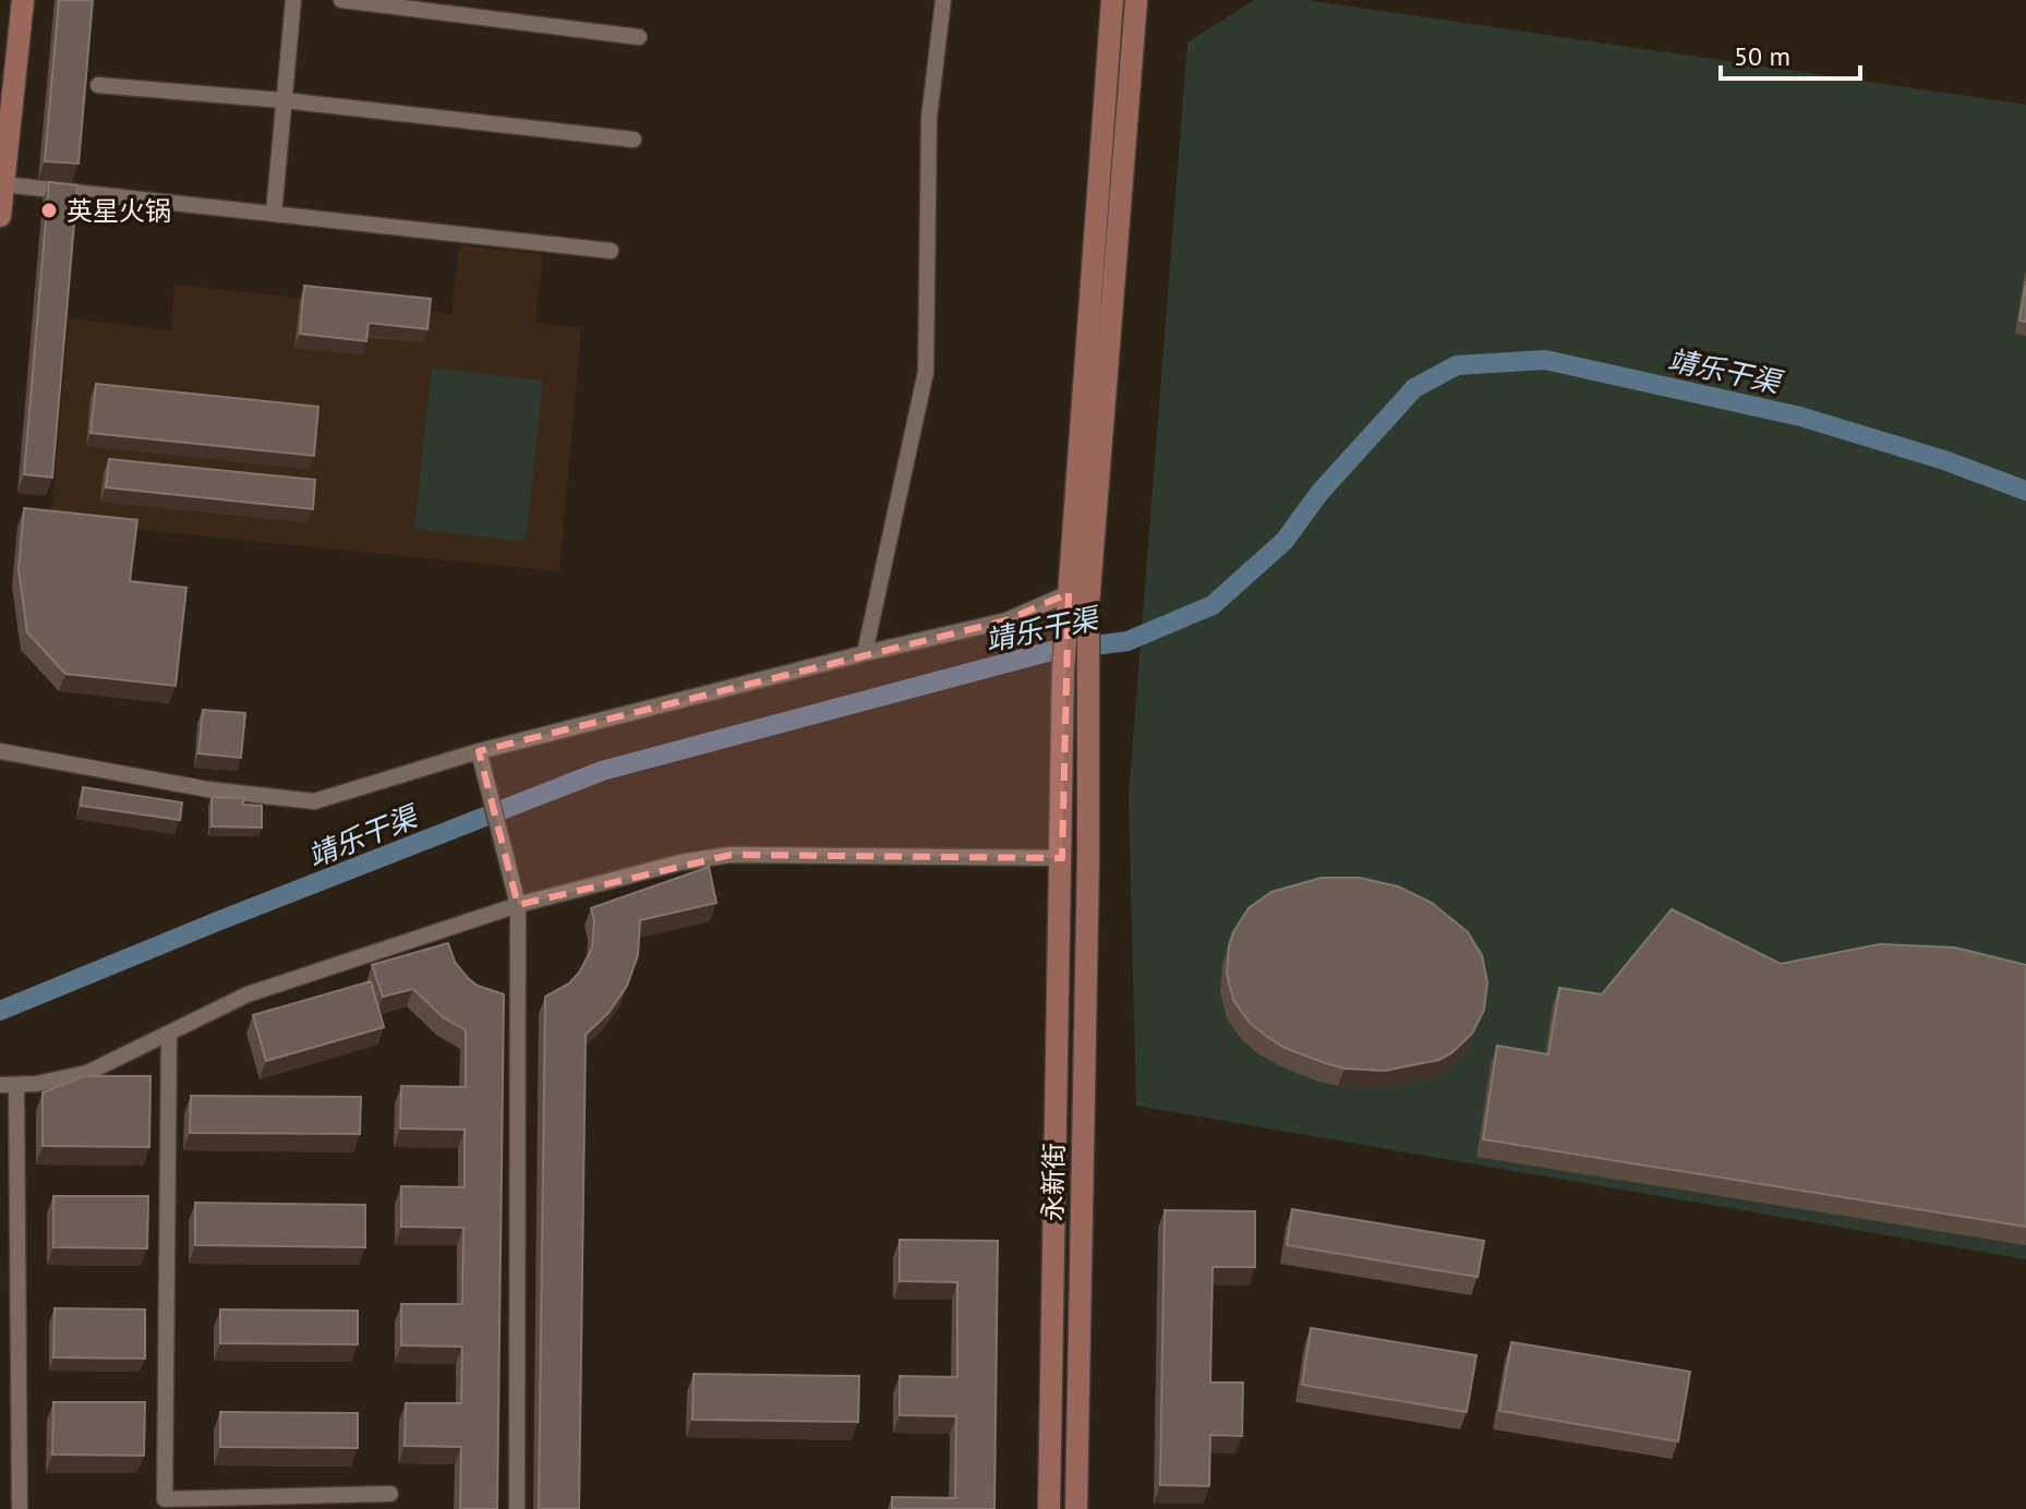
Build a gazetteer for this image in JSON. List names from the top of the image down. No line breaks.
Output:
{"streets":{"street":["永新街"]},"water":["靖乐干渠"],"places":["英星火锅"],"scale_bar":"50 m"}
